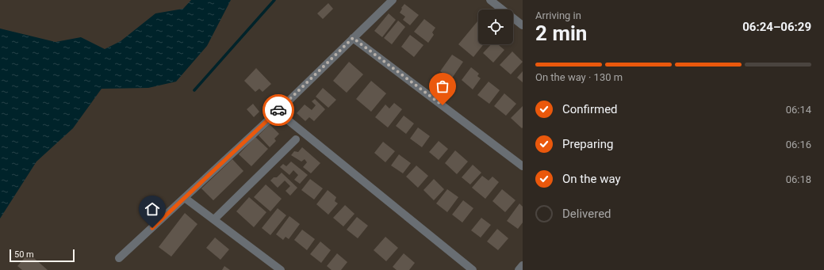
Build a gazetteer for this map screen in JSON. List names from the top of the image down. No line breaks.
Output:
{"scale_bar":"50 m","page":{"heading":["2 min","Arriving in","06:24–06:29"],"bar":"On the way · 130 m","list":[["Confirmed","06:14"],["Preparing","06:16"],["On the way","06:18"],"Delivered"],"scale":"50 m"}}
